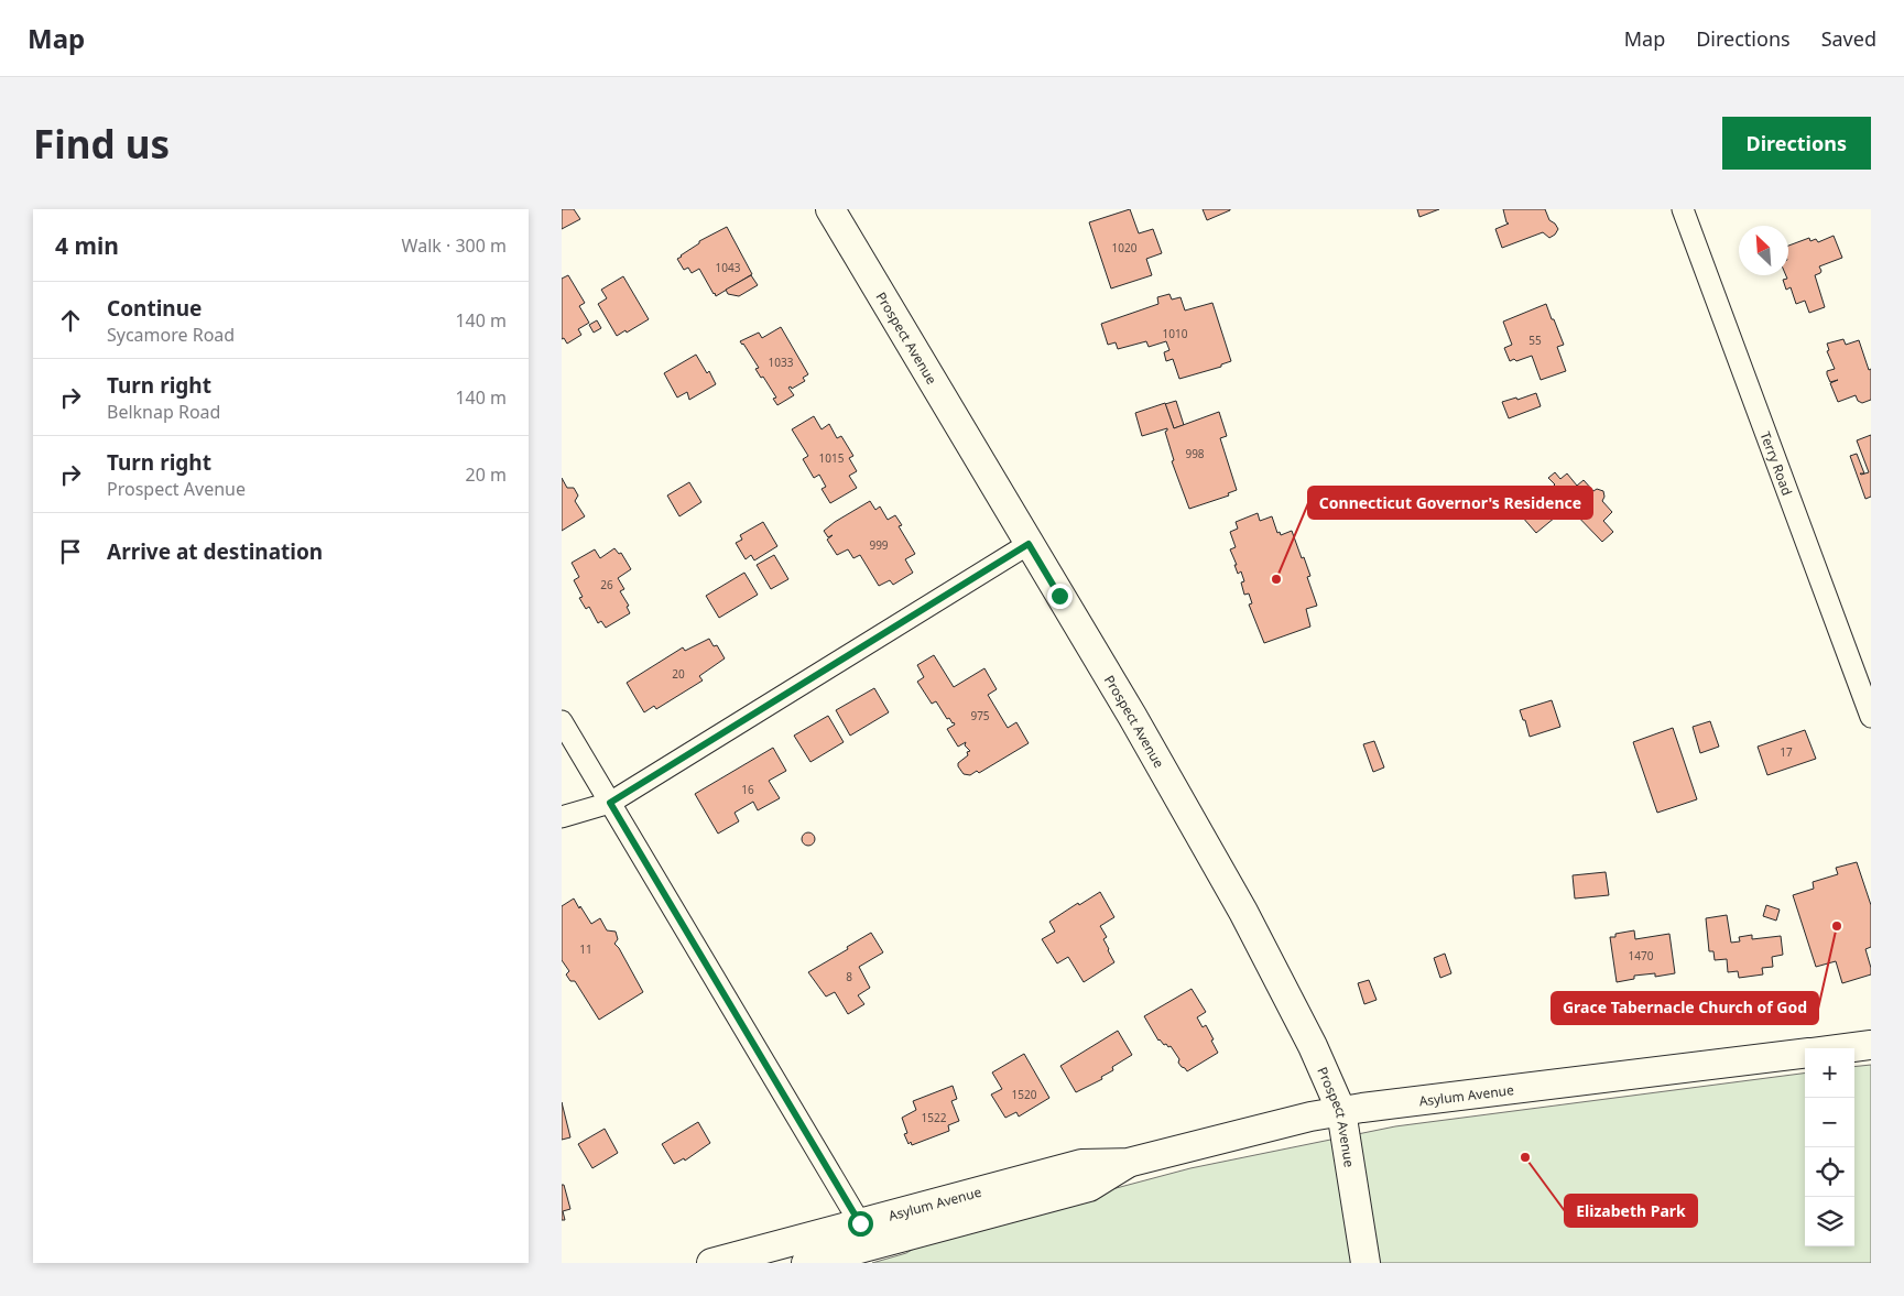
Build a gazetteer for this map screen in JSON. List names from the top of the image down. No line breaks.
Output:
{"streets":{"main road":["Prospect Avenue","Asylum Avenue"],"street":["Terry Road"]},"crossings":[["Prospect Avenue","Asylum Avenue"]],"places":["Connecticut Governor's Residence","Grace Tabernacle Church of God","Elizabeth Park"],"house_numbers":["1020","1043","1010","55","1033","998","1015","999","26","20","975","17","16","11","1470","8","1520","1522"],"north":"top left","page":{"header":"Map","nav":["Map","Directions","Saved"],"buttons":"Directions","title":"Find us","heading":["4 min","Walk · 300 m"],"list":[["Continue","Sycamore Road","140 m"],["Turn right","Belknap Road","140 m"],["Turn right","Prospect Avenue","20 m"],"Arrive at destination"],"map_buttons":["+","−"]}}
